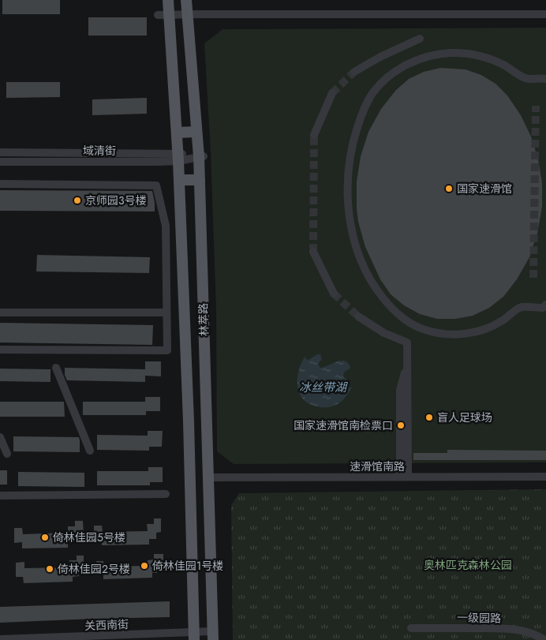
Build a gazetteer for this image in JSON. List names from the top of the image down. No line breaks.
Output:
{"streets":{"main road":["林萃路"],"street":["域清街","速滑馆南路","一级园路","关西南街"]},"crossings":[["域清街","林萃路"],["林萃路","速滑馆南路"],["林萃路","关西南街"]],"water":["冰丝带湖"],"parks":["奥林匹克森林公园"],"places":["国家速滑馆","京师园3号楼","盲人足球场","国家速滑馆南检票口","倚林佳园5号楼","倚林佳园1号楼","倚林佳园2号楼"]}
